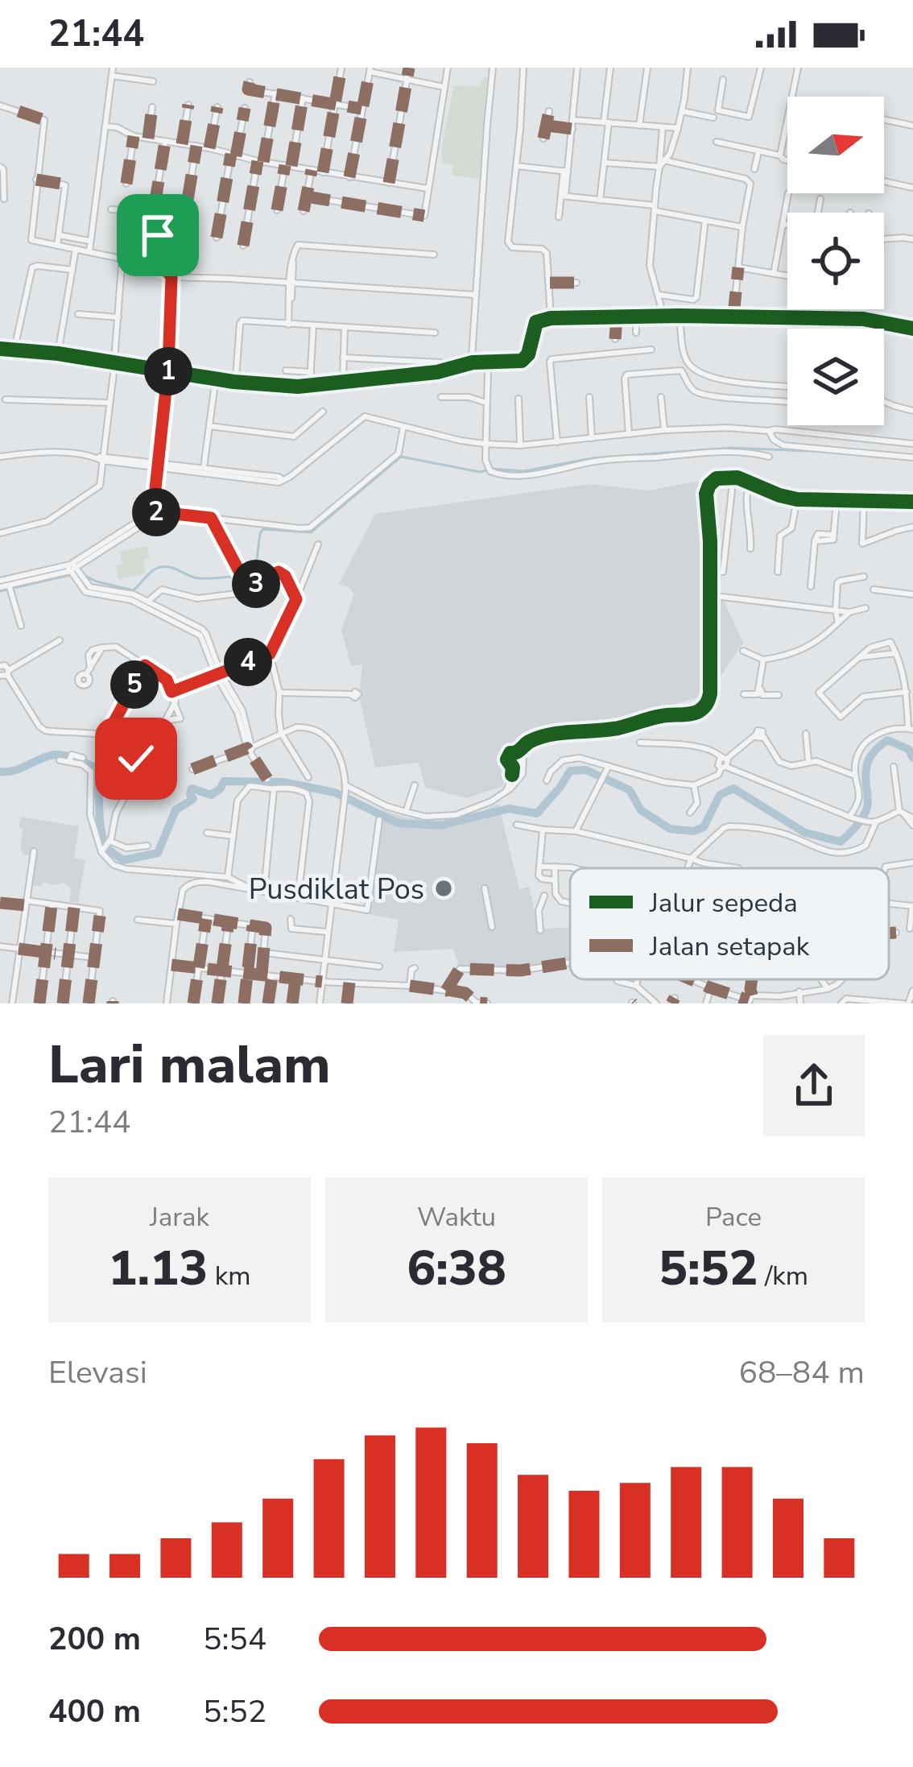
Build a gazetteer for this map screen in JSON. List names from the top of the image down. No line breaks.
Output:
{"places":["Pusdiklat Pos"],"legend":["Jalur sepeda","Jalan setapak"],"north":"right","page":{"status":"21:44","pins":["1","2","3","4","5"],"heading":["Lari malam","21:44"],"stats":[["Jarak","1.13 km"],["Waktu","6:38"],["Pace","5:52 /km"]],"chart":["Elevasi","68–84 m"],"list":[{"name":"200 m","note":"5:54"},{"name":"400 m","note":"5:52"}]}}
